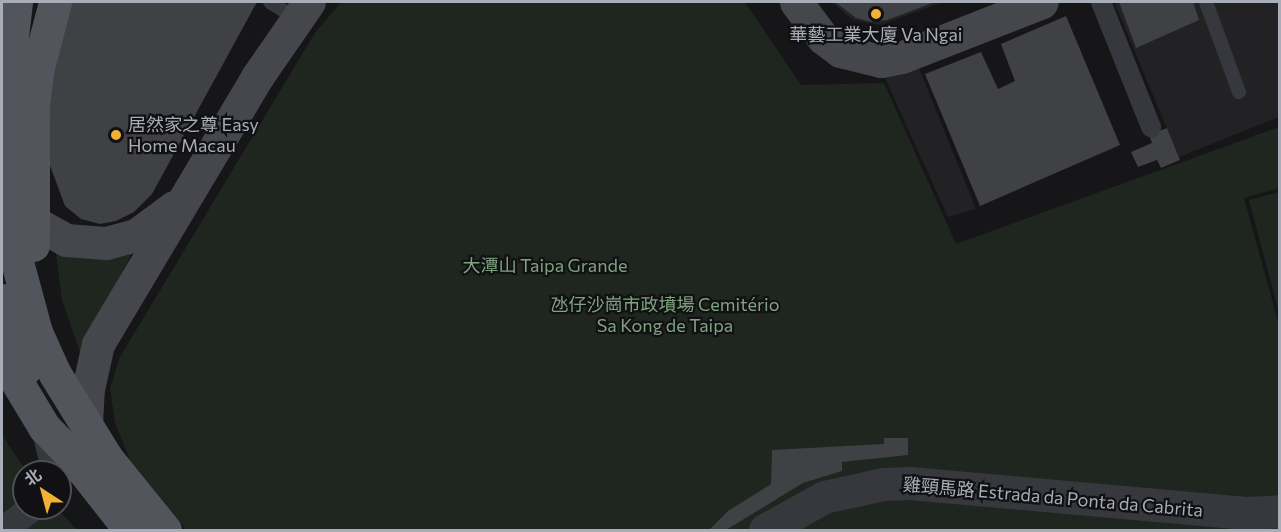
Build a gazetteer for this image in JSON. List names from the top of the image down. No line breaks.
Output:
{"streets":{"street":["雞頸馬路 Estrada da Ponta da Cabrita"]},"parks":["大潭山 Taipa Grande","氹仔沙崗市政墳場 Cemitério Sa Kong de Taipa"],"places":["華藝工業大廈 Va Ngai","居然家之尊 Easy Home Macau"],"north":"top left"}
